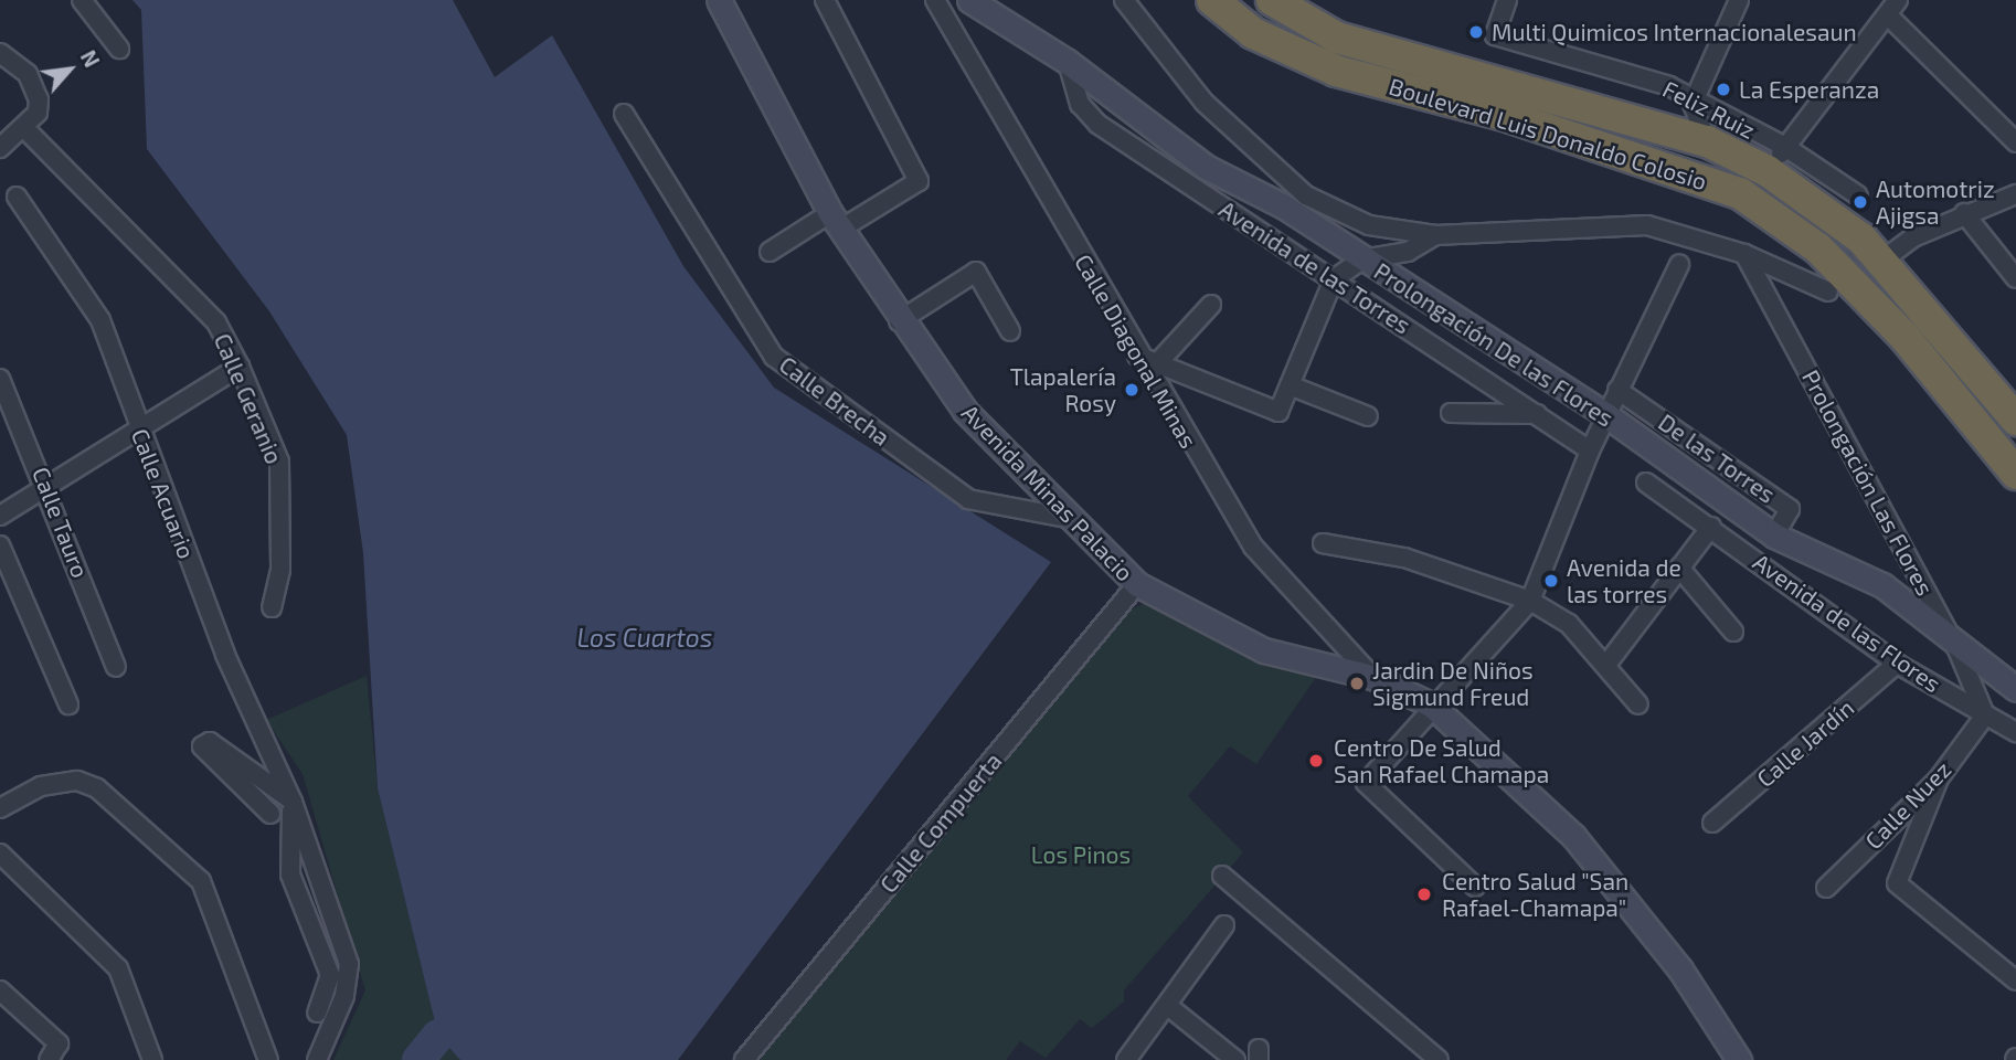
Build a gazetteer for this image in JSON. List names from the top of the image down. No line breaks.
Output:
{"streets":{"highway":["Boulevard Luis Donaldo Colosio"],"main road":["Prolongación De las Flores","Avenida Minas Palacio"],"street":["Feliz Ruiz","Avenida de las Torres","Calle Diagonal Minas","Calle Geranio","Calle Brecha","De las Torres","Prolongación Las Flores","Calle Acuario","Calle Tauro","Avenida de las Flores","Calle Jardín","Calle Nuez","Calle Compuerta"]},"crossings":[["Avenida de las Torres","Prolongación De las Flores"],["Prolongación De las Flores","De las Torres"],["Prolongación De las Flores","Prolongación Las Flores"],["Calle Diagonal Minas","Avenida Minas Palacio"],["Calle Brecha","Avenida Minas Palacio"],["Prolongación Las Flores","Avenida de las Flores"],["Prolongación Las Flores","Calle Nuez"],["Avenida Minas Palacio","Calle Compuerta"],["Avenida de las Flores","Calle Jardín"],["Avenida de las Flores","Calle Nuez"]],"water":["Los Cuartos"],"parks":["Los Pinos"],"places":["Multi Quimicos Internacionalesaun","La Esperanza","Automotriz Ajigsa","Tlapalería Rosy","Avenida de las torres","Jardin De Niños Sigmund Freud","Centro De Salud San Rafael Chamapa","Centro Salud \"San Rafael-Chamapa\""],"north":"top right"}
